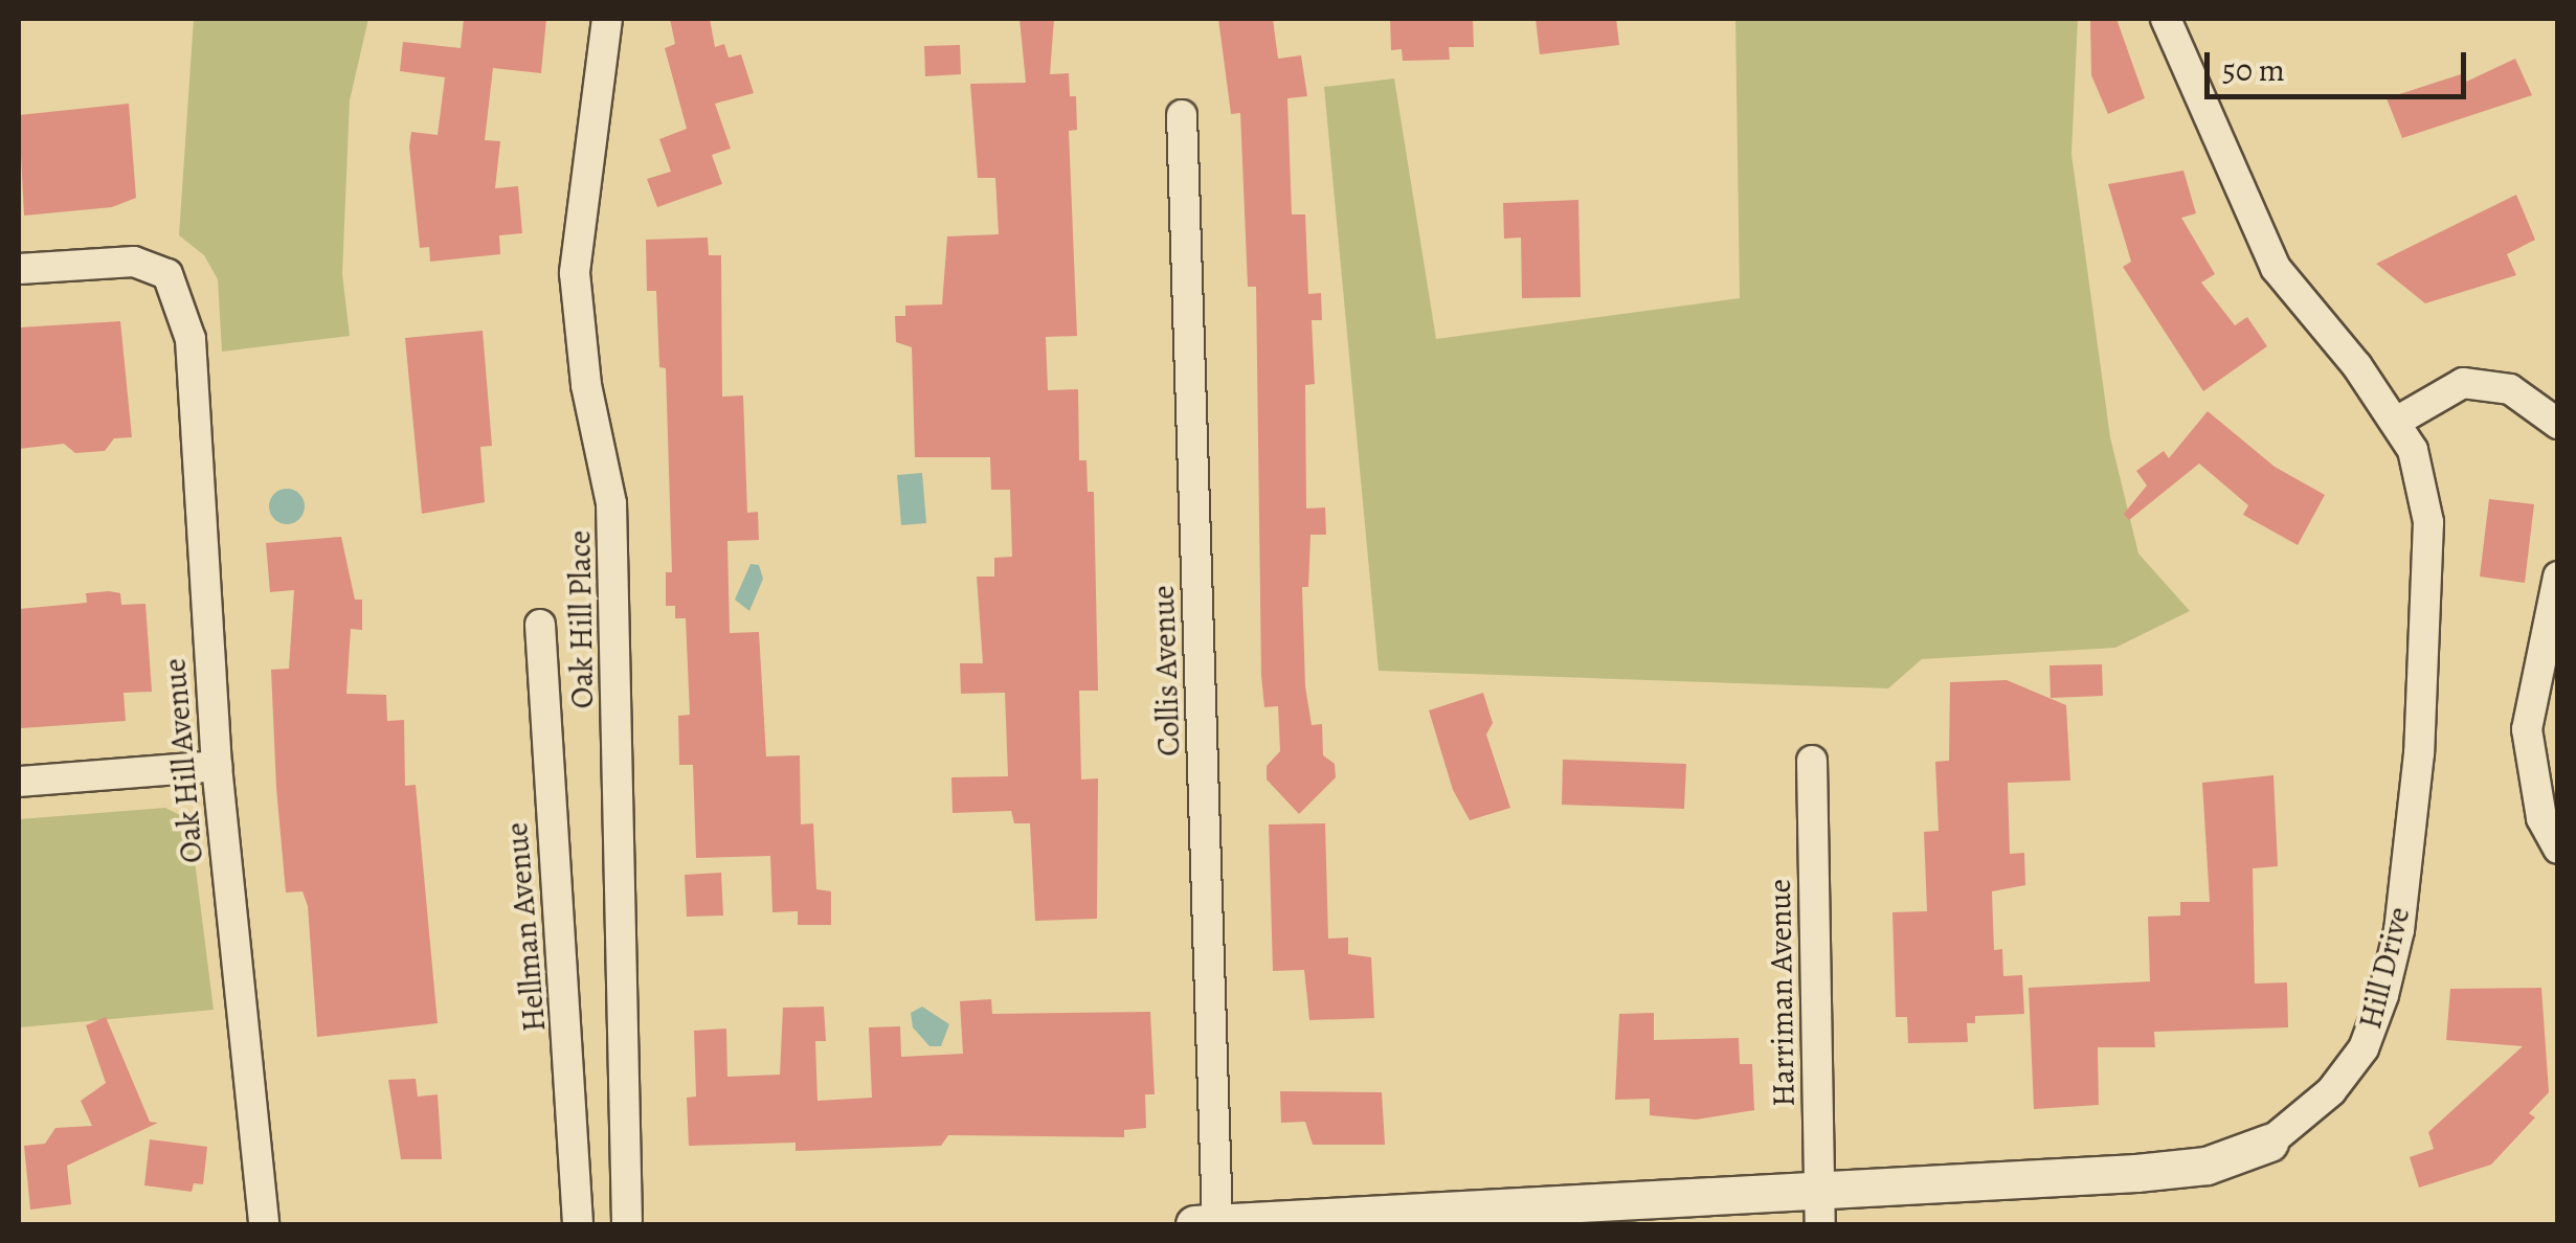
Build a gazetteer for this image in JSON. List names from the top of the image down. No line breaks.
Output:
{"streets":{"street":["Oak Hill Place","Collis Avenue","Oak Hill Avenue","Hellman Avenue","Hill Drive","Harriman Avenue"]},"crossings":[["Collis Avenue","Hill Drive"],["Hill Drive","Harriman Avenue"]],"scale_bar":"50 m"}
